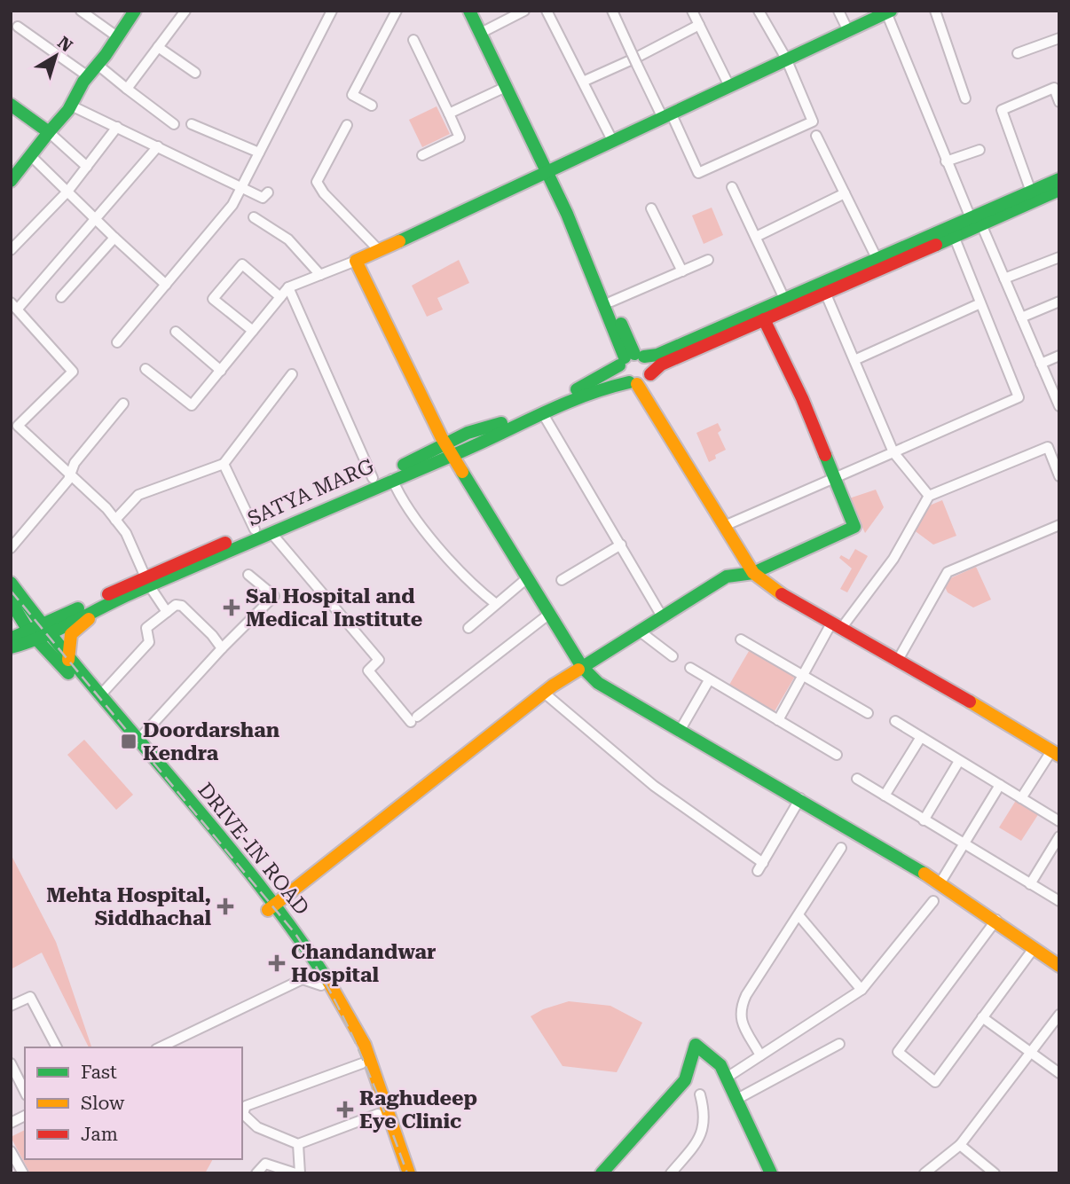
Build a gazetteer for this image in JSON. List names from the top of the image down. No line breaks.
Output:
{"streets":{"street":["SATYA MARG","DRIVE-IN ROAD"]},"crossings":[["SATYA MARG","DRIVE-IN ROAD"]],"places":{"health":["Sal Hospital and Medical Institute","Mehta Hospital, Siddhachal","Chandandwar Hospital","Raghudeep Eye Clinic"],"transit":["Doordarshan Kendra"]},"legend":["Fast","Slow","Jam"],"north":"top right"}
